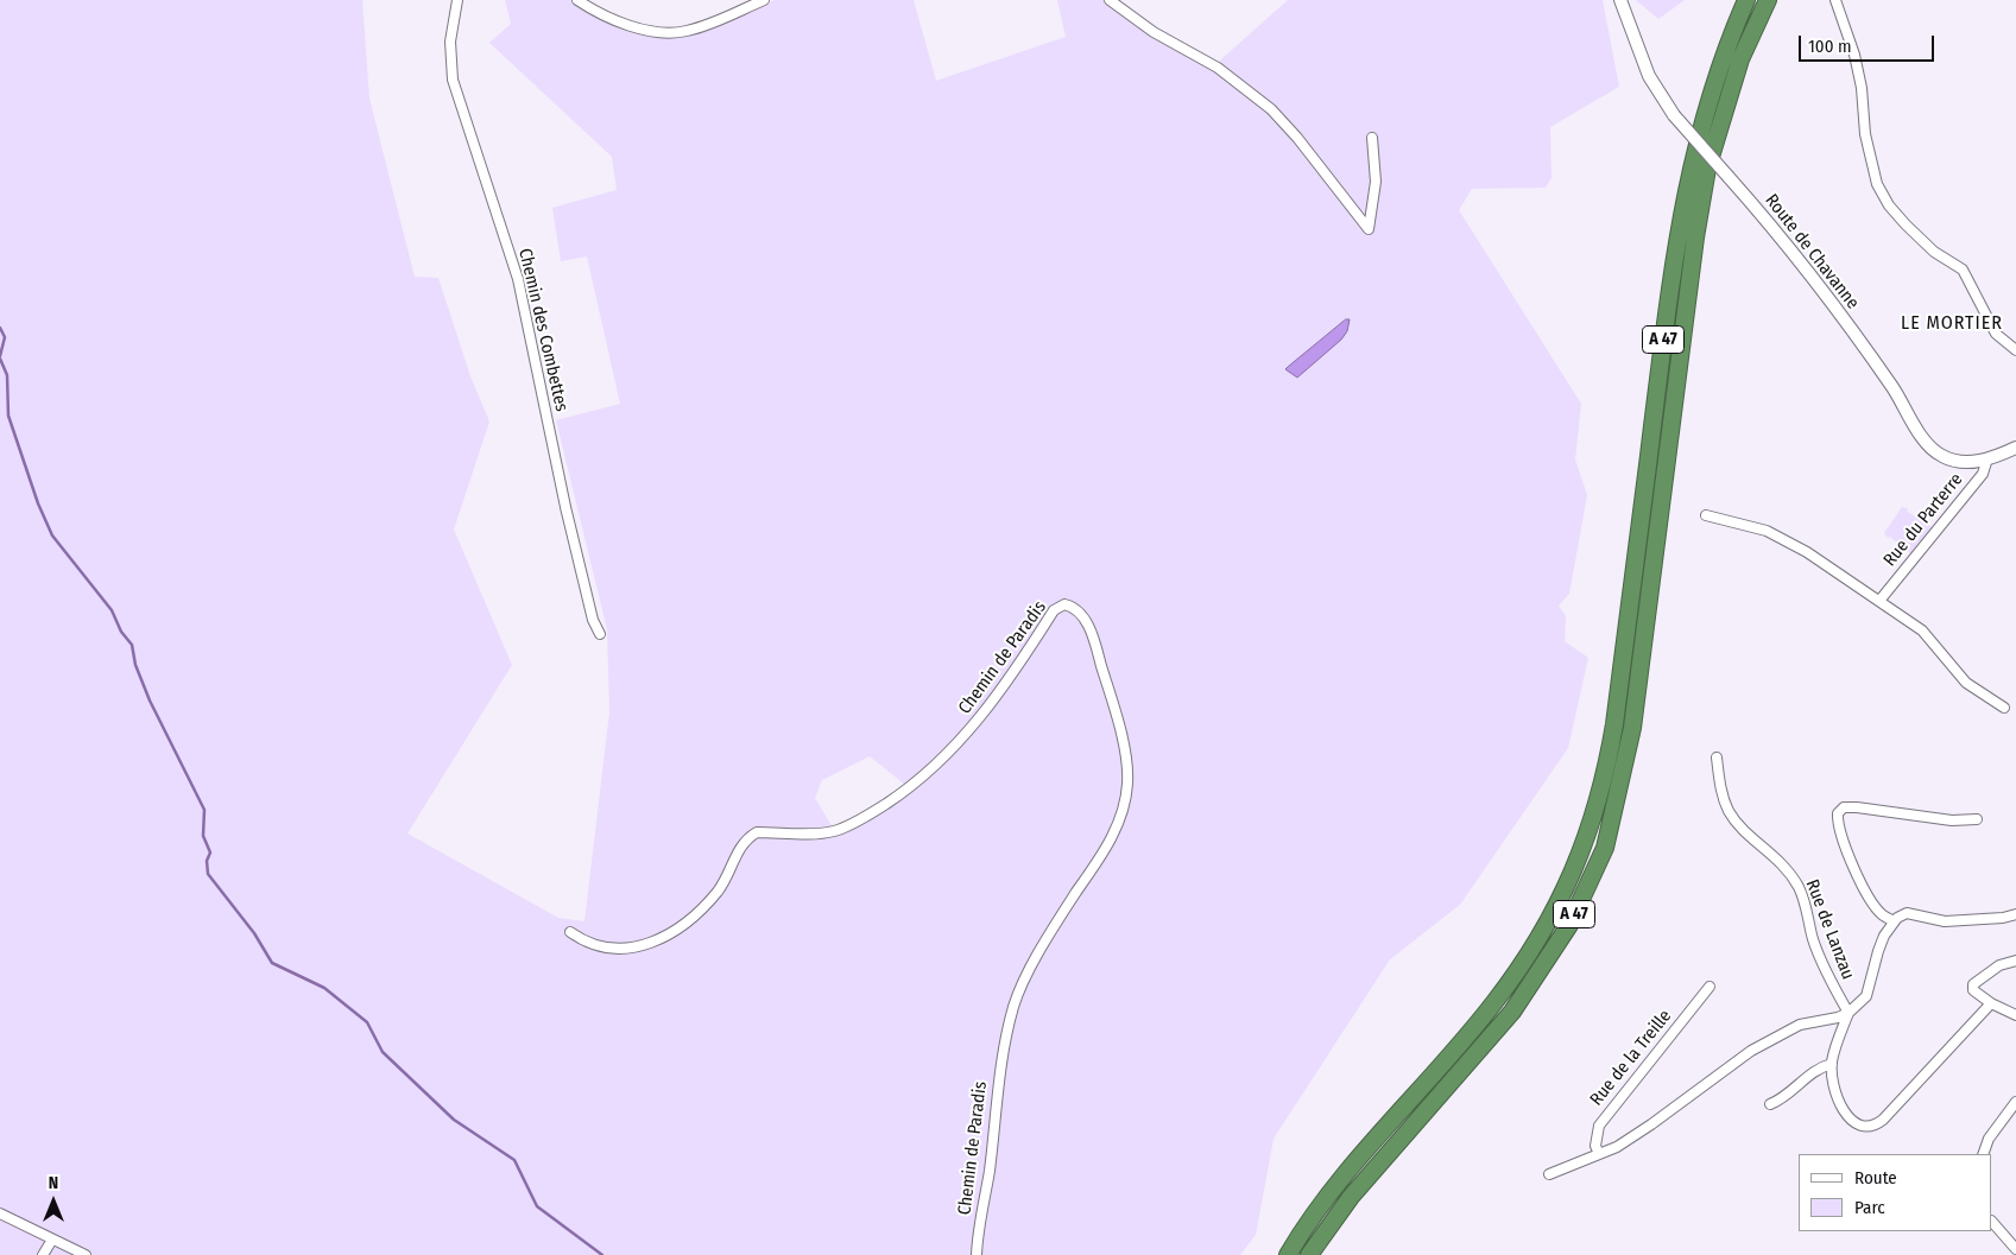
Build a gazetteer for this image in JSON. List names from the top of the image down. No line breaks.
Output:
{"streets":{"highway":["A 47"],"main road":["Route de Chavanne"],"street":["Chemin des Combettes","Rue du Parterre","Chemin de Paradis","Rue de Lanzau","Rue de la Treille"]},"crossings":[["Route de Chavanne","Rue du Parterre"]],"districts":["LE MORTIER"],"legend":["Route","Parc"],"scale_bar":"100 m","north":"top"}
